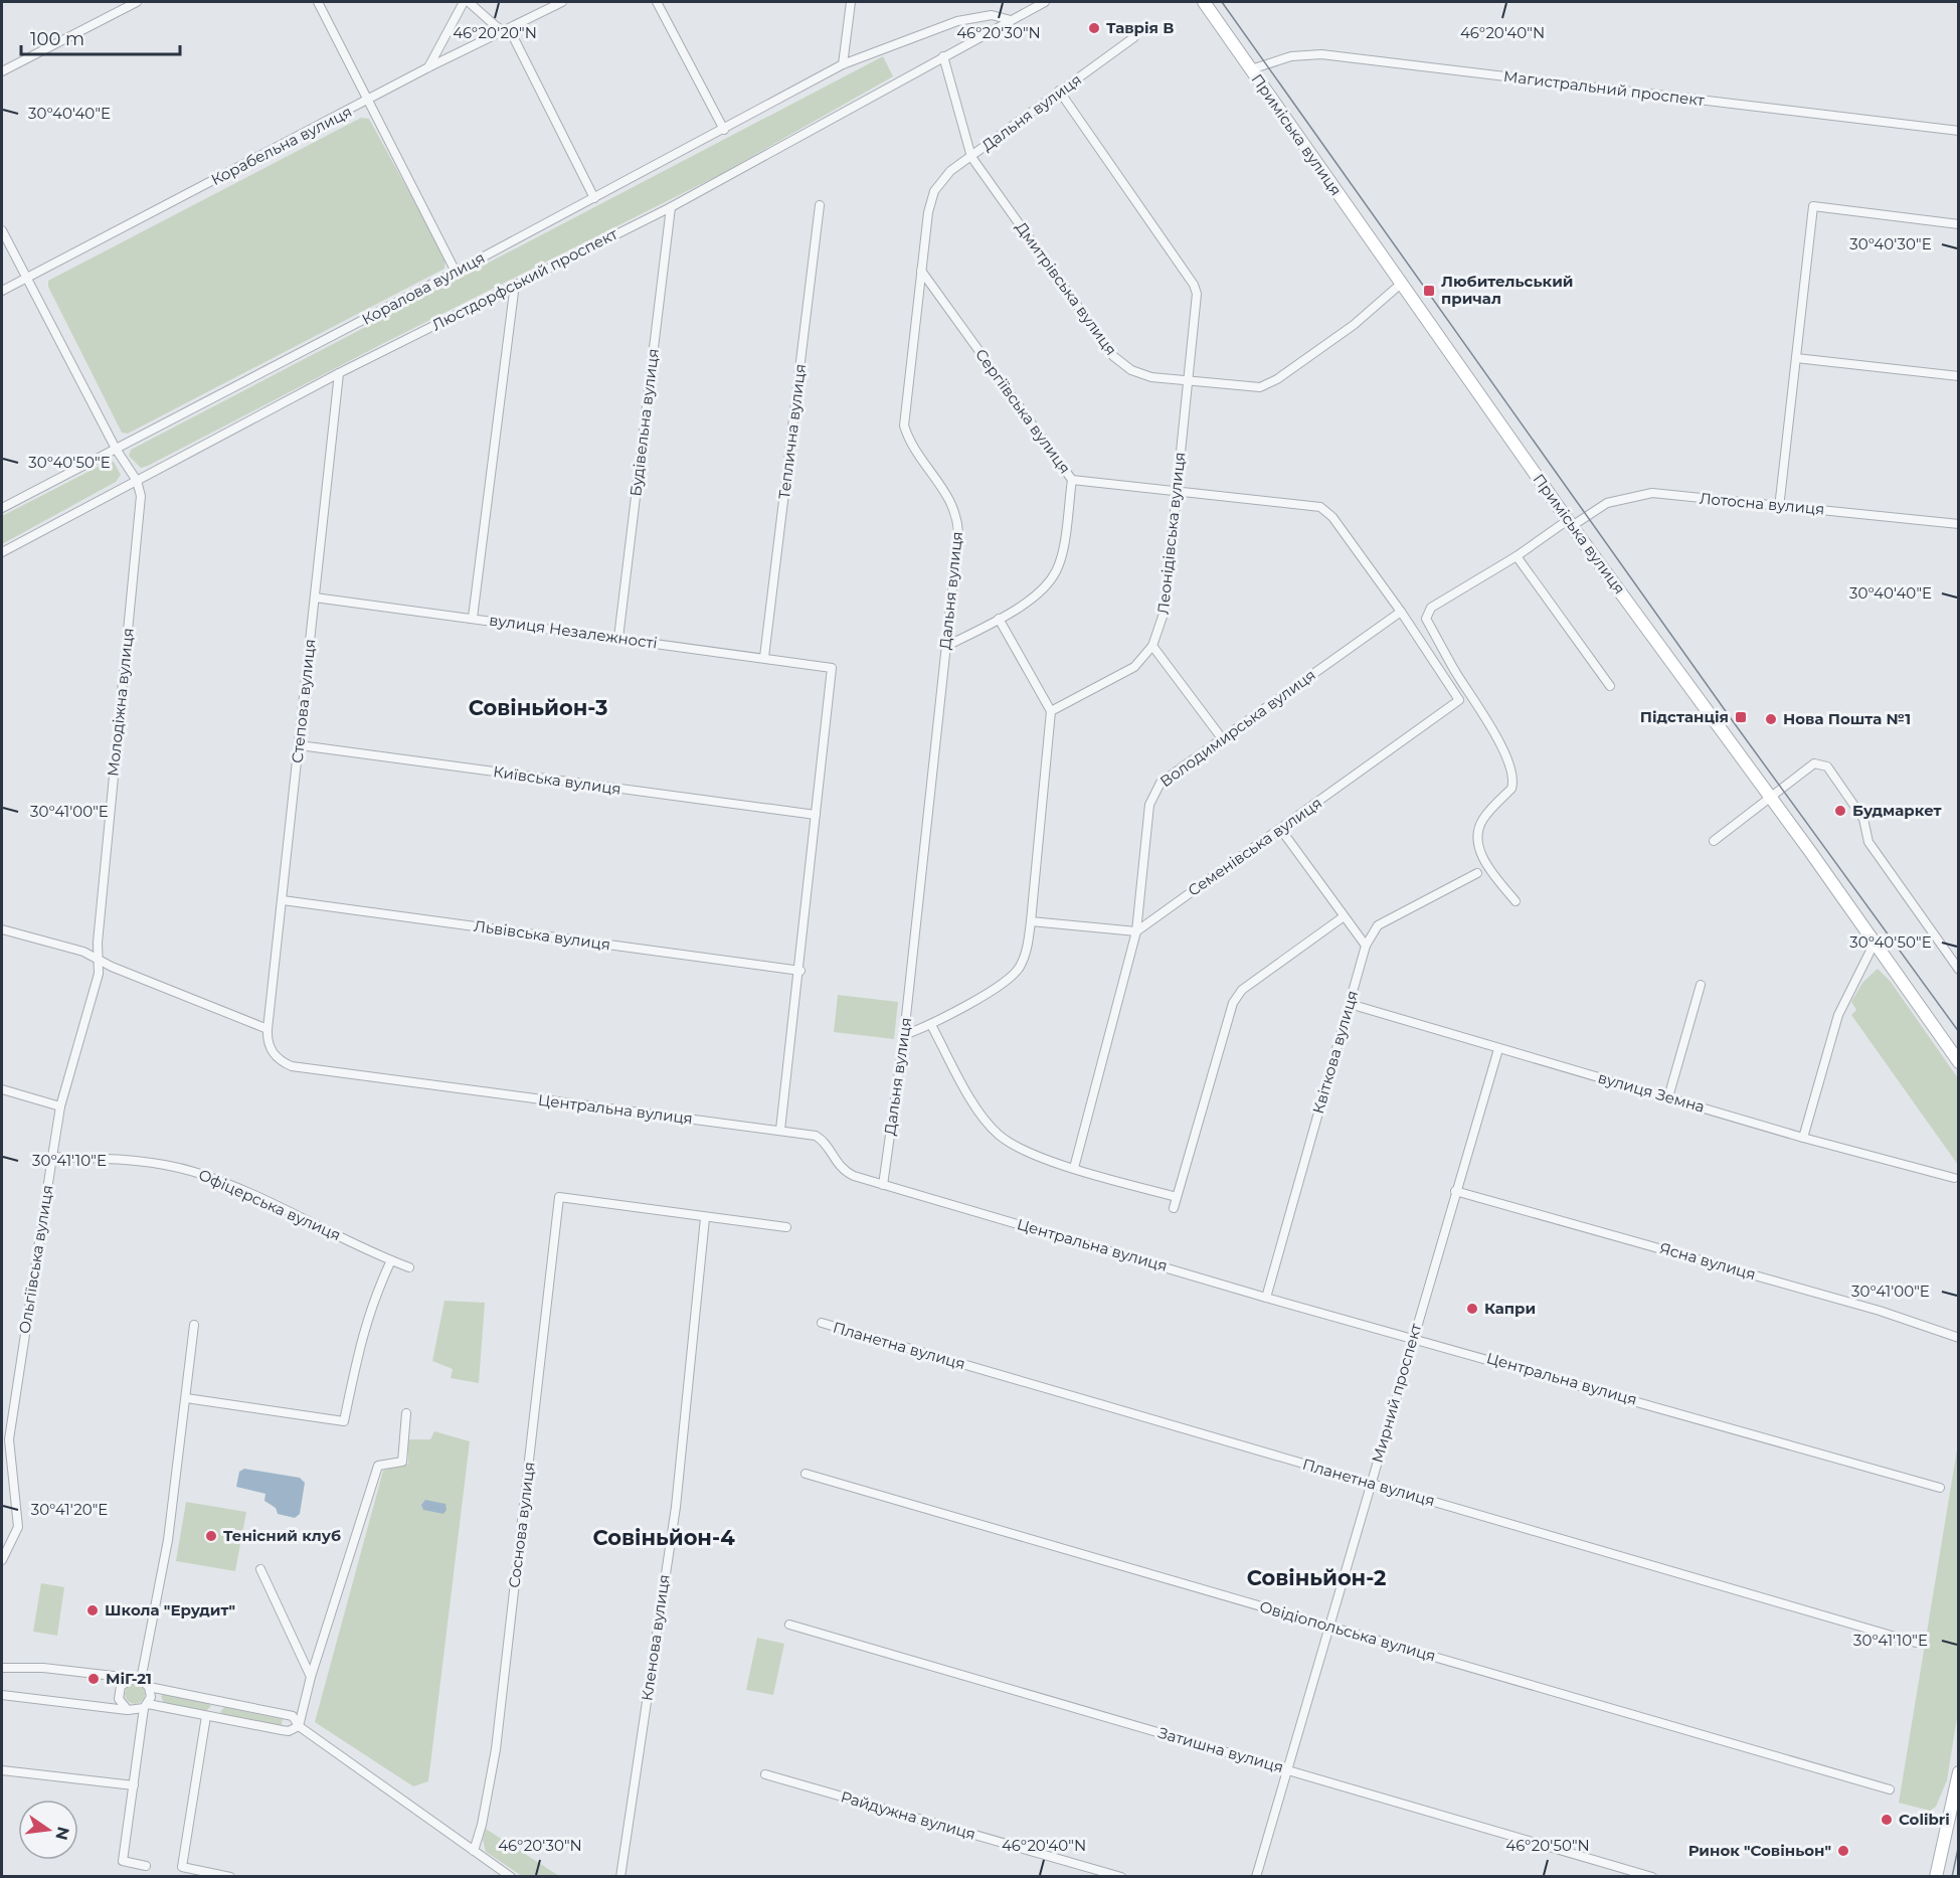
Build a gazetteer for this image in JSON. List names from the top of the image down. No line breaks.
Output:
{"streets":{"street":["Магистральний проспект","Дальня вулиця","Приміська вулиця","Корабельна вулиця","Люстдорфський проспект","Коралова вулиця","Дмитрівська вулиця","Сергіївська вулиця","Будівельна вулиця","Теплична вулиця","Лотосна вулиця","Леонідівська вулиця","вулиця Незалежності","Степова вулиця","Молодіжна вулиця","Володимирська вулиця","Київська вулиця","Семенівська вулиця","Львівська вулиця","Квіткова вулиця","вулиця Земна","Центральна вулиця","Офіцерська вулиця","Ольгіївська вулиця","Ясна вулиця","Планетна вулиця","Мирний проспект","Соснова вулиця","Овідіопольська вулиця","Кленова вулиця","Затишна вулиця","Райдужна вулиця"]},"crossings":[["Магистральний проспект","Приміська вулиця"],["Дальня вулиця","Дмитрівська вулиця"],["Дальня вулиця","Сергіївська вулиця"],["Дальня вулиця","Леонідівська вулиця"],["Дальня вулиця","Центральна вулиця"],["Приміська вулиця","Дмитрівська вулиця"],["Приміська вулиця","Лотосна вулиця"],["Люстдорфський проспект","Коралова вулиця"],["Люстдорфський проспект","Дмитрівська вулиця"],["Люстдорфський проспект","Будівельна вулиця"],["Люстдорфський проспект","Степова вулиця"],["Люстдорфський проспект","Молодіжна вулиця"],["Дмитрівська вулиця","Леонідівська вулиця"],["Сергіївська вулиця","Леонідівська вулиця"],["Сергіївська вулиця","Володимирська вулиця"],["Сергіївська вулиця","Семенівська вулиця"],["Будівельна вулиця","вулиця Незалежності"],["Теплична вулиця","вулиця Незалежності"],["вулиця Незалежності","Степова вулиця"],["вулиця Незалежності","Київська вулиця"],["Степова вулиця","Київська вулиця"],["Степова вулиця","Львівська вулиця"],["Степова вулиця","Центральна вулиця"],["Молодіжна вулиця","Ольгіївська вулиця"],["Володимирська вулиця","Семенівська вулиця"],["Квіткова вулиця","вулиця Земна"],["Квіткова вулиця","Центральна вулиця"],["вулиця Земна","Мирний проспект"],["Центральна вулиця","Мирний проспект"],["Офіцерська вулиця","Ольгіївська вулиця"],["Ясна вулиця","Мирний проспект"],["Планетна вулиця","Мирний проспект"],["Мирний проспект","Овідіопольська вулиця"],["Мирний проспект","Затишна вулиця"],["Соснова вулиця","Кленова вулиця"]],"districts":["Совіньйон-3","Совіньйон-4","Совіньйон-2"],"places":{"other":["Таврія В","Нова Пошта №1","Будмаркет","Капри","Тенісний клуб","Школа \"Ерудит\"","МіГ-21","Colibri","Ринок \"Совіньон\""],"transit":["Любительський причал","Підстанція"]},"scale_bar":"100 m","north":"right","coordinates":["46°20'20\"N","46°20'30\"N","46°20'40\"N","30°40'40\"E","30°40'30\"E","30°40'50\"E","30°41'00\"E","30°41'10\"E","30°41'20\"E","46°20'50\"N"]}
